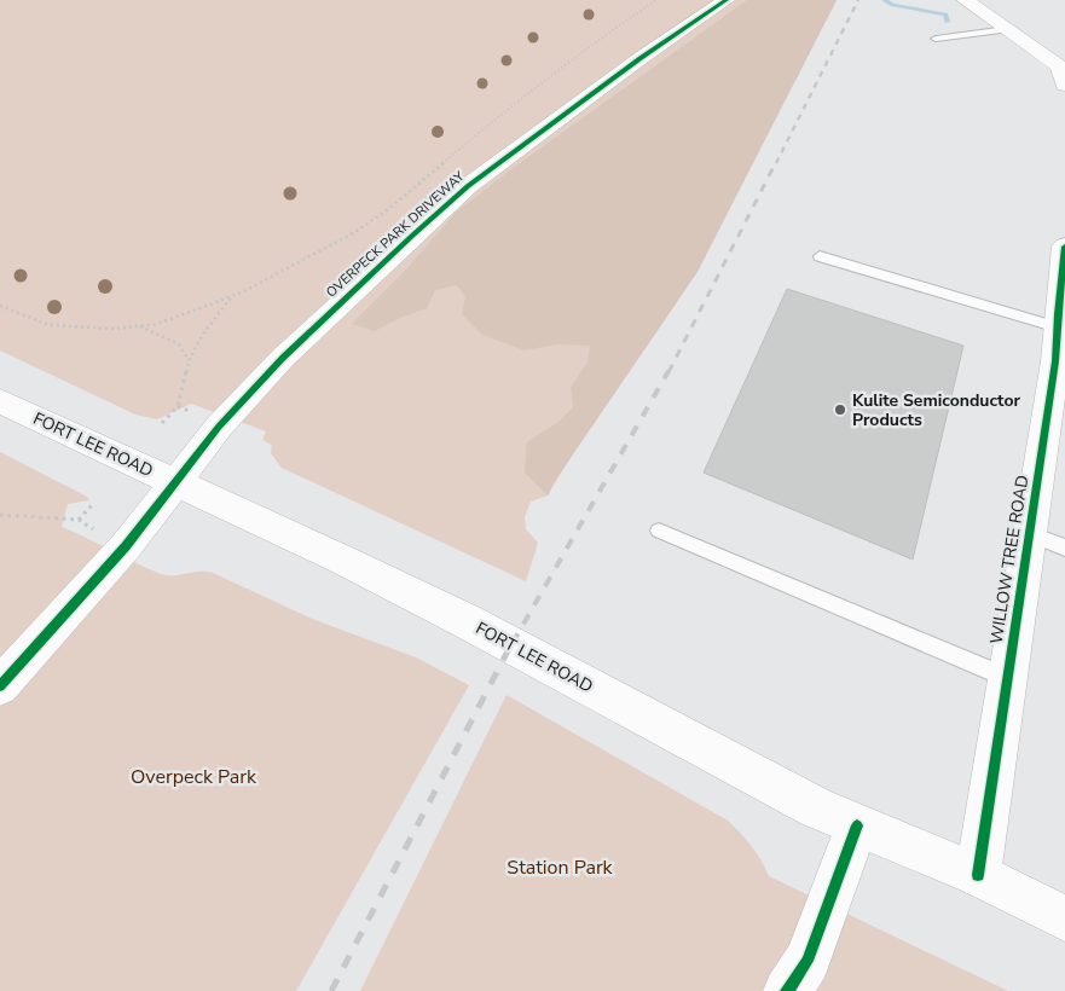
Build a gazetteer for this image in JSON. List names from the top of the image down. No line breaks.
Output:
{"streets":{"street":["OVERPECK PARK DRIVEWAY","FORT LEE ROAD","WILLOW TREE ROAD"]},"crossings":[["OVERPECK PARK DRIVEWAY","FORT LEE ROAD"],["FORT LEE ROAD","WILLOW TREE ROAD"]],"parks":["Overpeck Park","Station Park"],"places":["Kulite Semiconductor Products"]}
